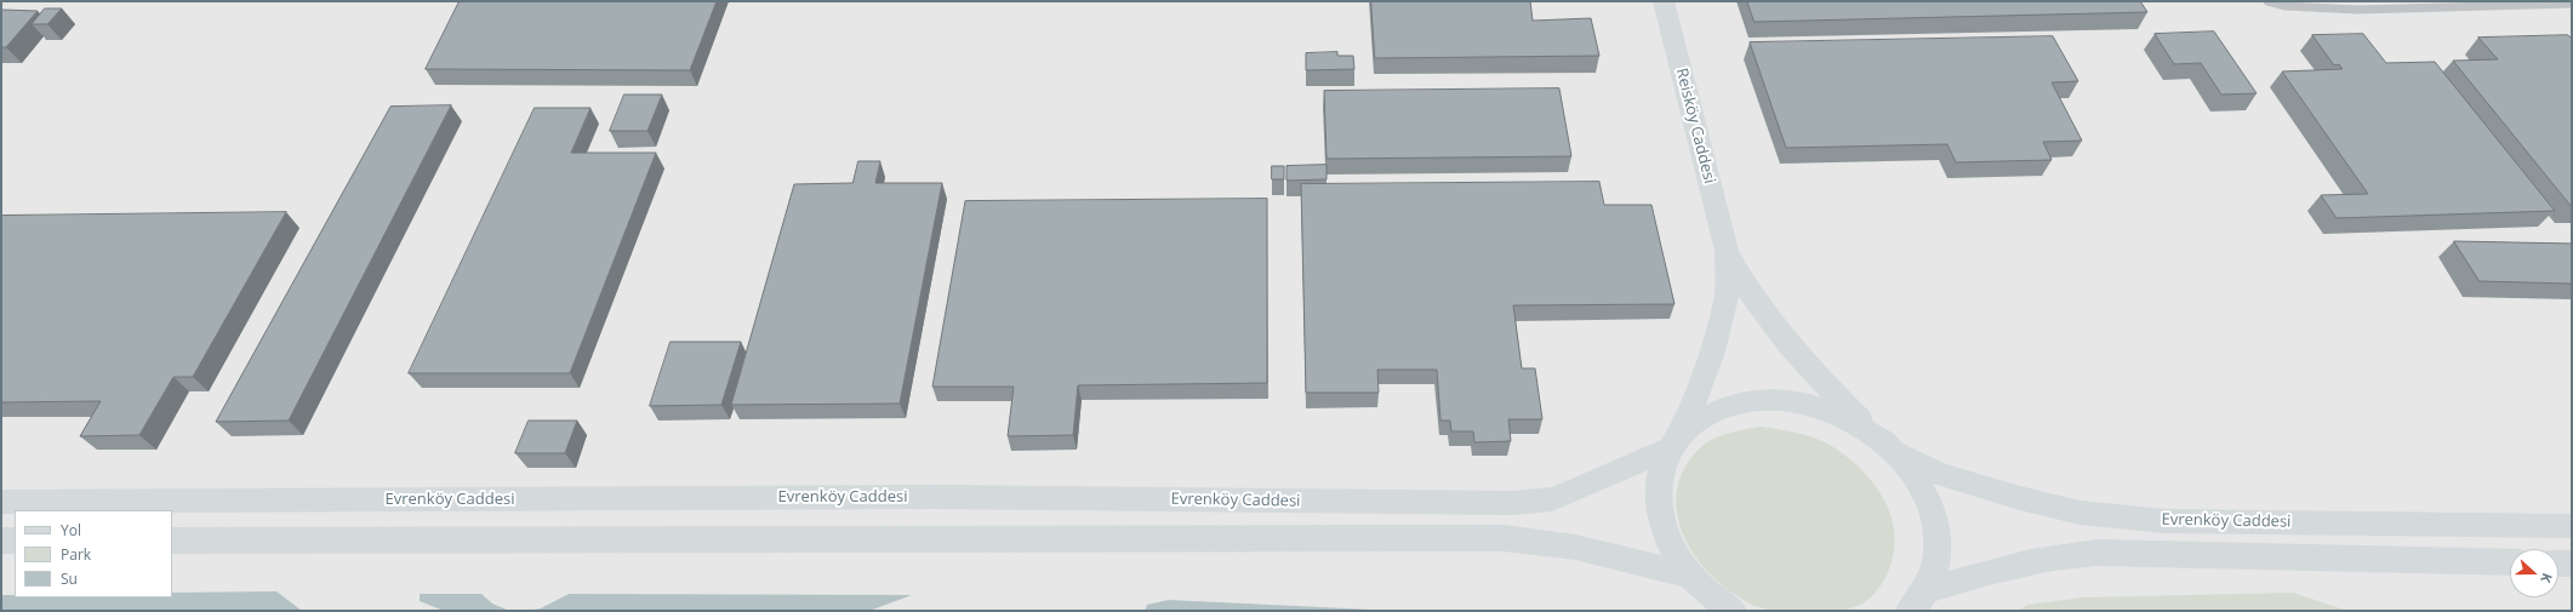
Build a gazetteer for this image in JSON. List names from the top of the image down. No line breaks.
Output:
{"streets":{"main road":["Reisköy Caddesi","Evrenköy Caddesi"]},"crossings":[["Reisköy Caddesi","Evrenköy Caddesi"]],"legend":["Yol","Park","Su"],"north":"right"}
